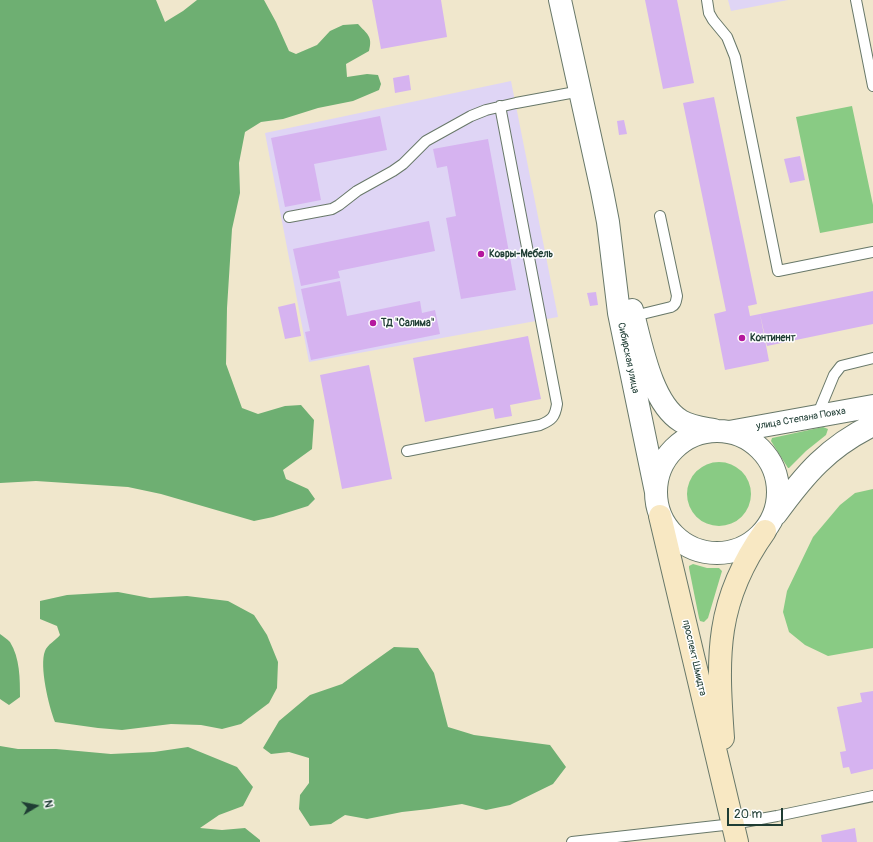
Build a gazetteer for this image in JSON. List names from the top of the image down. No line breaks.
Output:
{"streets":{"main road":["проспект Шмидта"],"street":["Сибирская улица","улица Степана Повха"]},"crossings":[["Сибирская улица","улица Степана Повха"],["Сибирская улица","проспект Шмидта"],["улица Степана Повха","проспект Шмидта"]],"places":["Ковры-Мебель","ТД \"Салима\"","Континент"],"scale_bar":"20 m","north":"right"}
